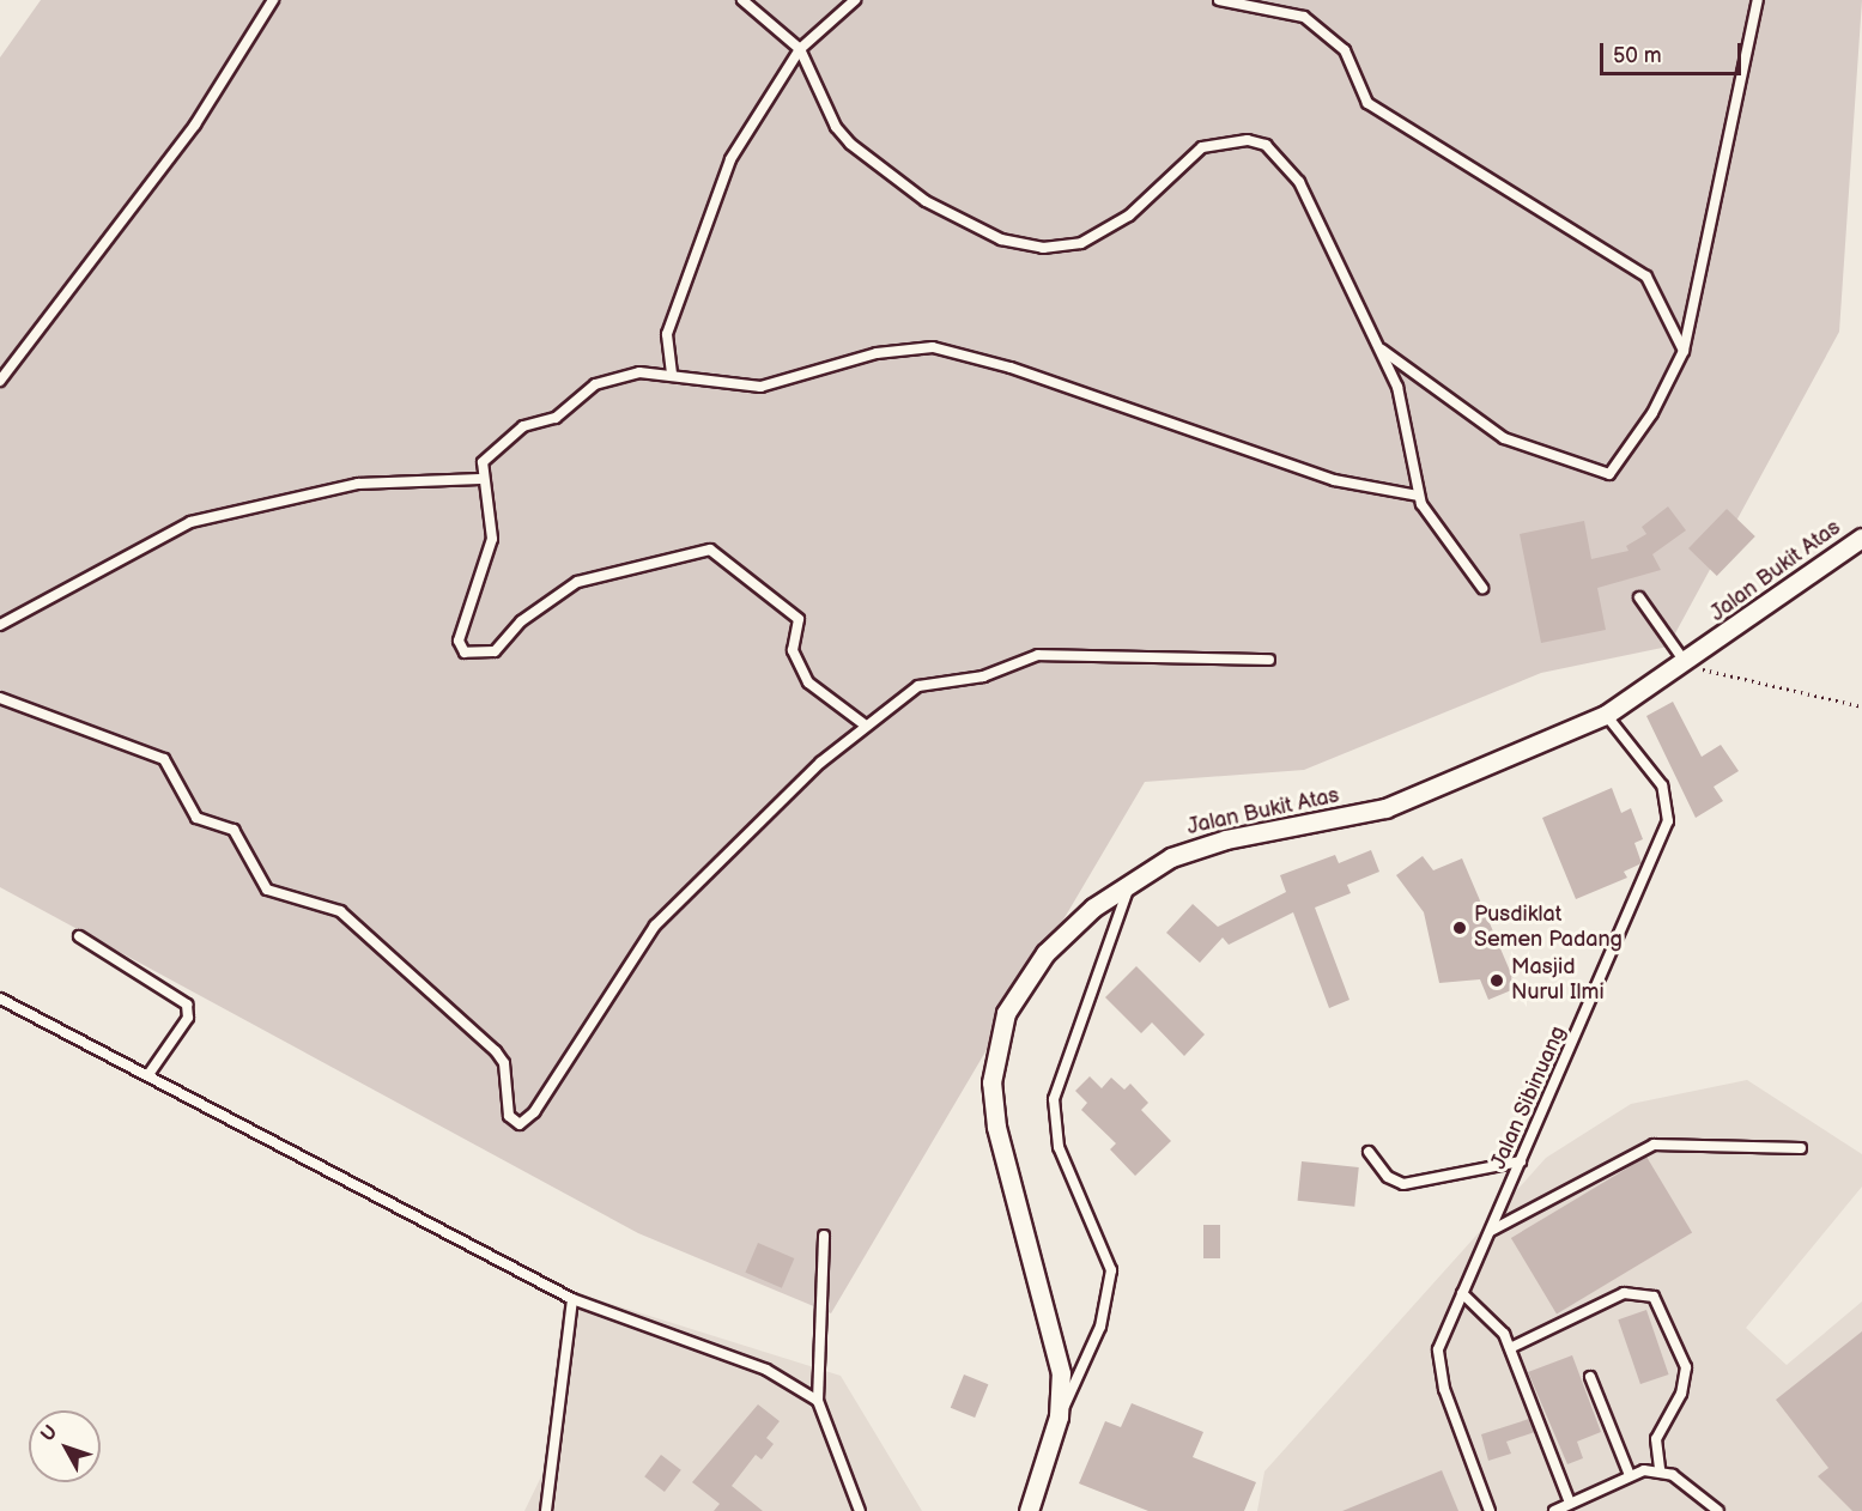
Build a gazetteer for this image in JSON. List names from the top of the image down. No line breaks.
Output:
{"streets":{"street":["Jalan Bukit Atas"],"lane":["Jalan Sibinuang"]},"crossings":[["Jalan Bukit Atas","Jalan Sibinuang"]],"places":["Pusdiklat Semen Padang","Masjid Nurul Ilmi"],"scale_bar":"50 m","north":"top left"}
